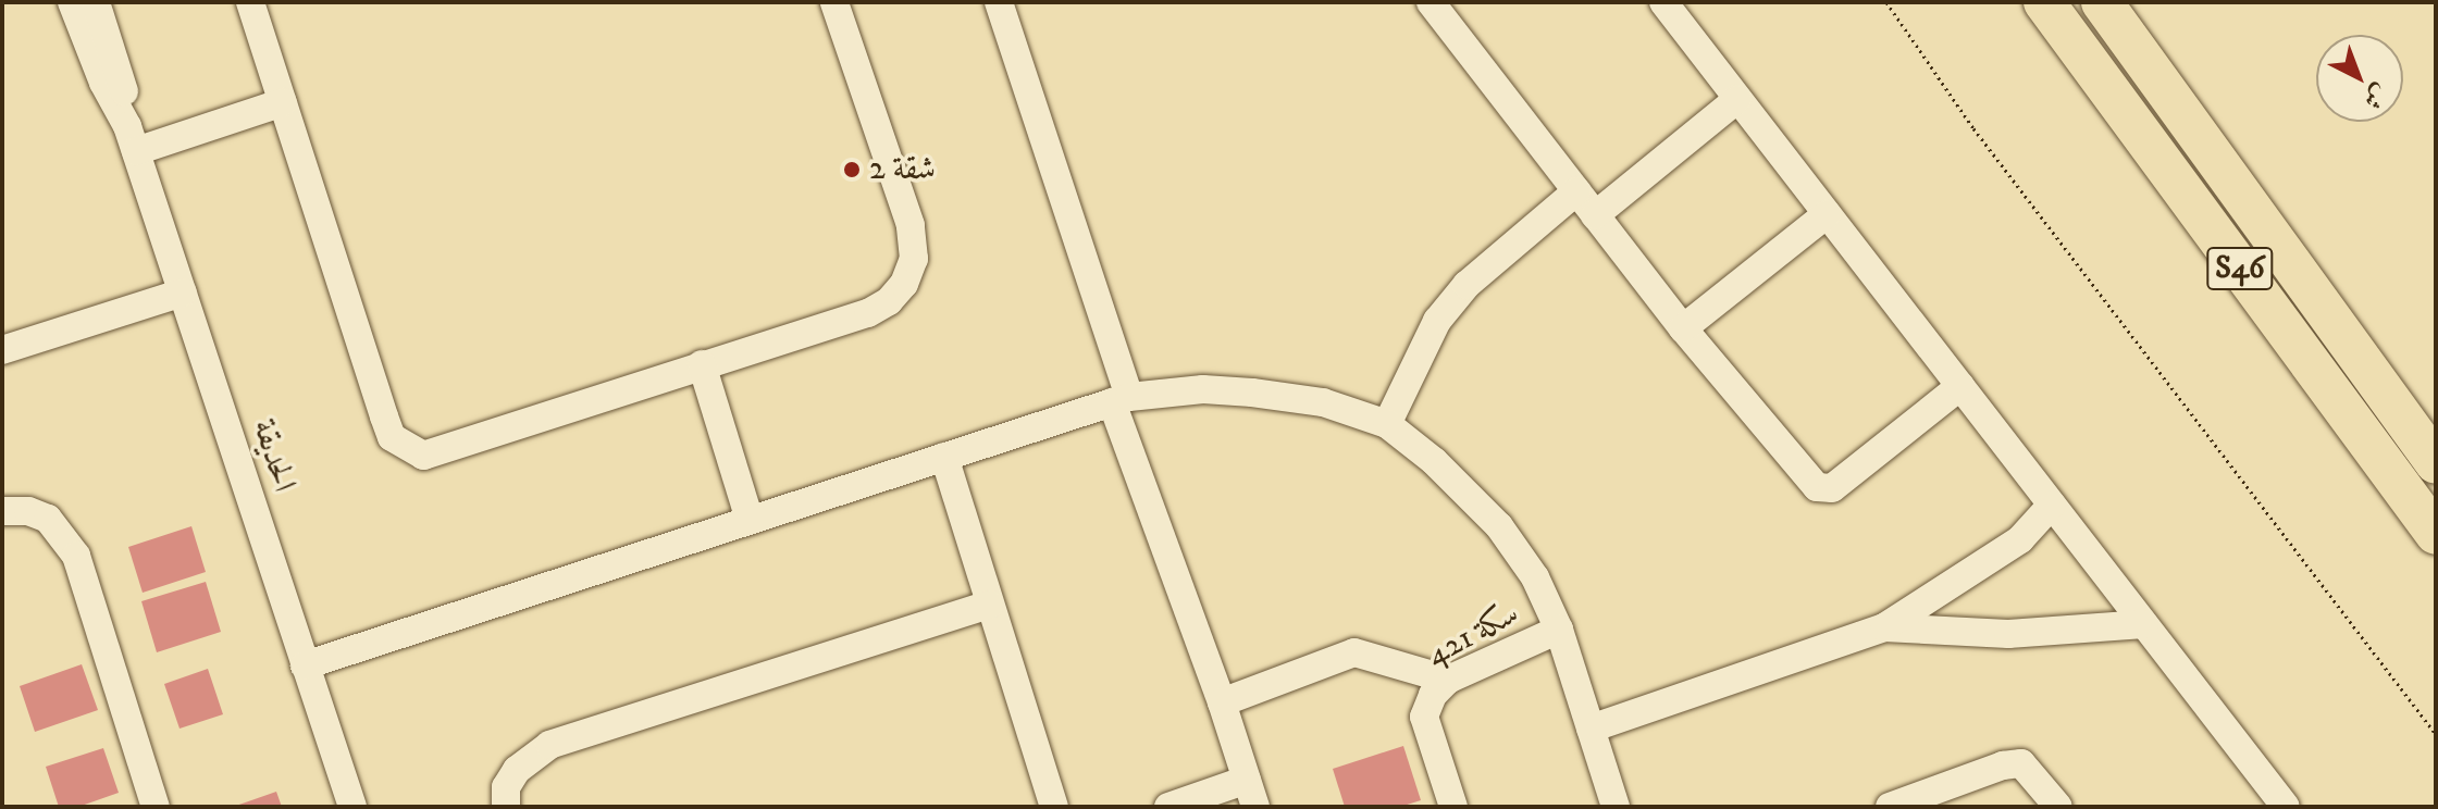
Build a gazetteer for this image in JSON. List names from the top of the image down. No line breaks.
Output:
{"streets":{"highway":["S46"],"street":["الحديقة","سكة 421"]},"places":["شقة 2"],"north":"bottom right"}
